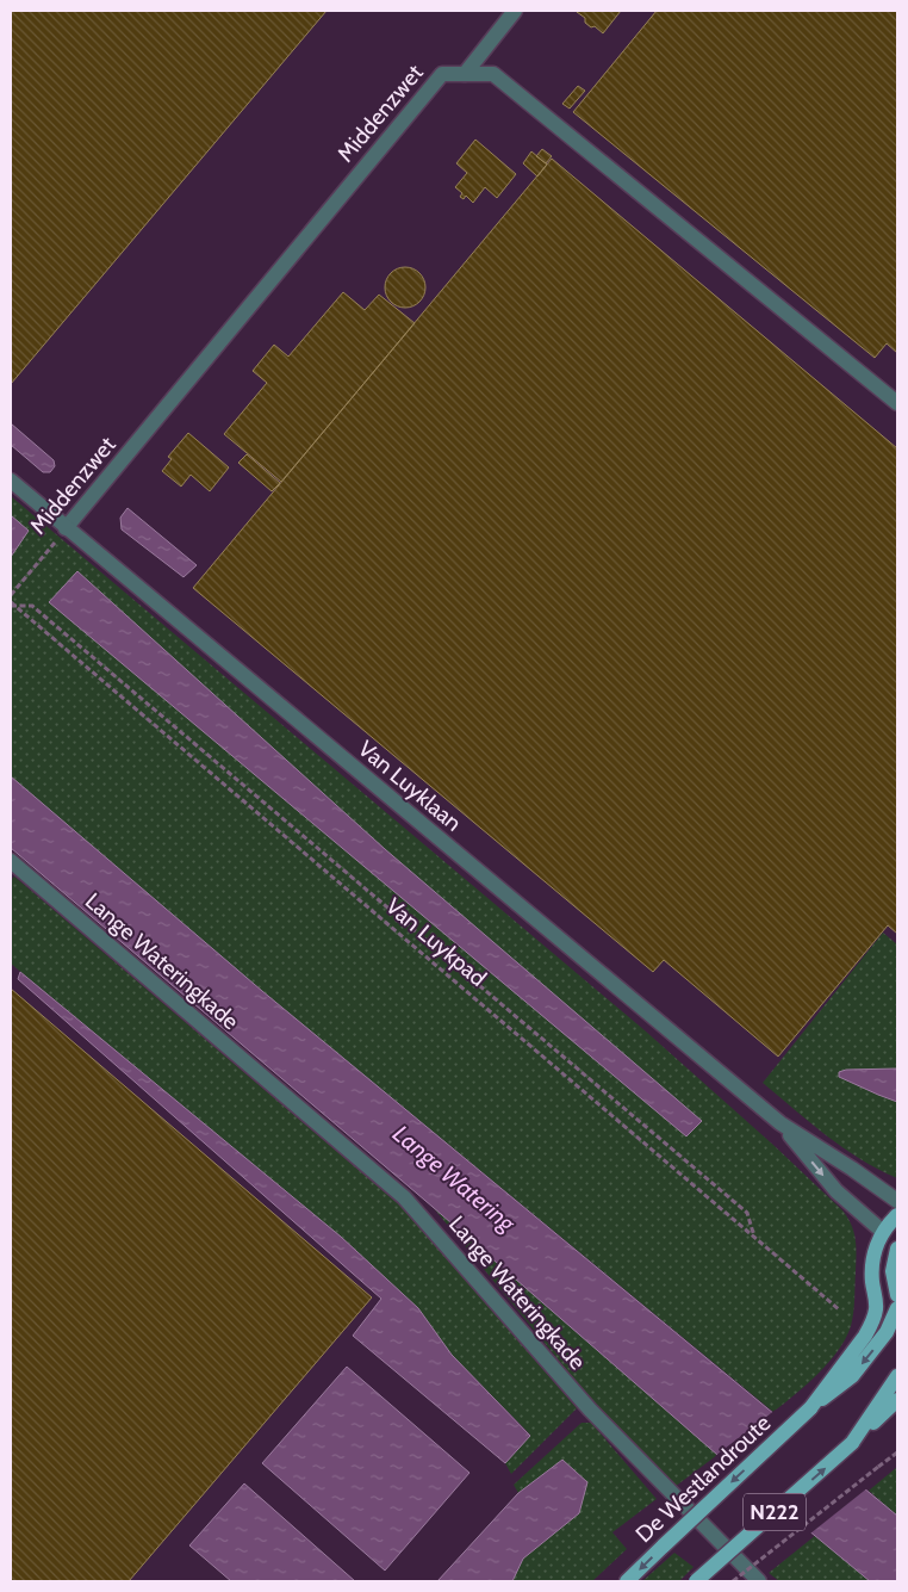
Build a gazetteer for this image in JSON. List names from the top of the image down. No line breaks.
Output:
{"streets":{"main road":["De Westlandroute","N222"],"street":["Middenzwet","Van Luyklaan","Lange Wateringkade"],"path":["Van Luykpad"]},"crossings":[["Middenzwet","Van Luyklaan"],["Van Luyklaan","De Westlandroute"],["Van Luyklaan","N222"],["De Westlandroute","N222"]],"water":["Lange Watering"]}
